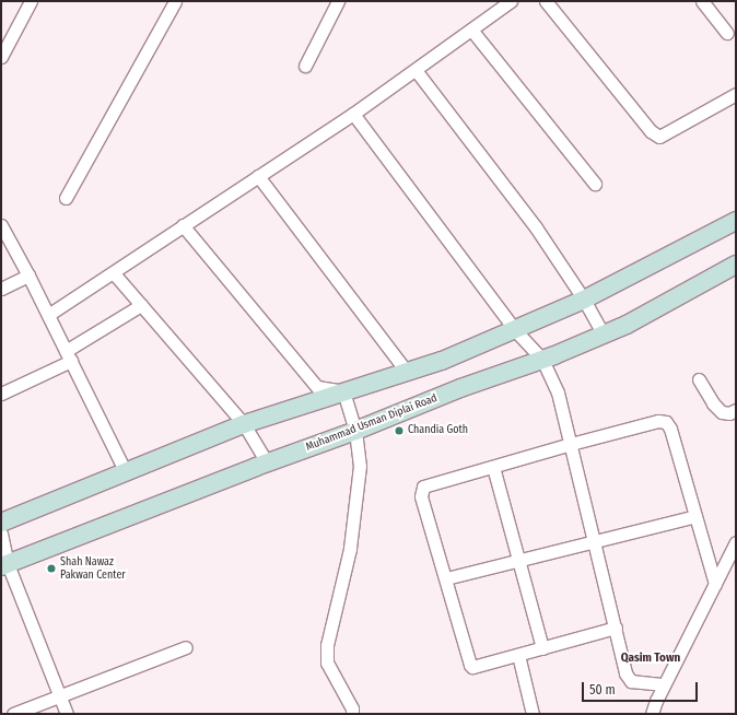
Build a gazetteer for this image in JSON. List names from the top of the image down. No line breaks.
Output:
{"streets":{"street":["Muhammad Usman Diplai Road"]},"districts":["Qasim Town"],"places":["Chandia Goth","Shah Nawaz Pakwan Center"],"scale_bar":"50 m"}
